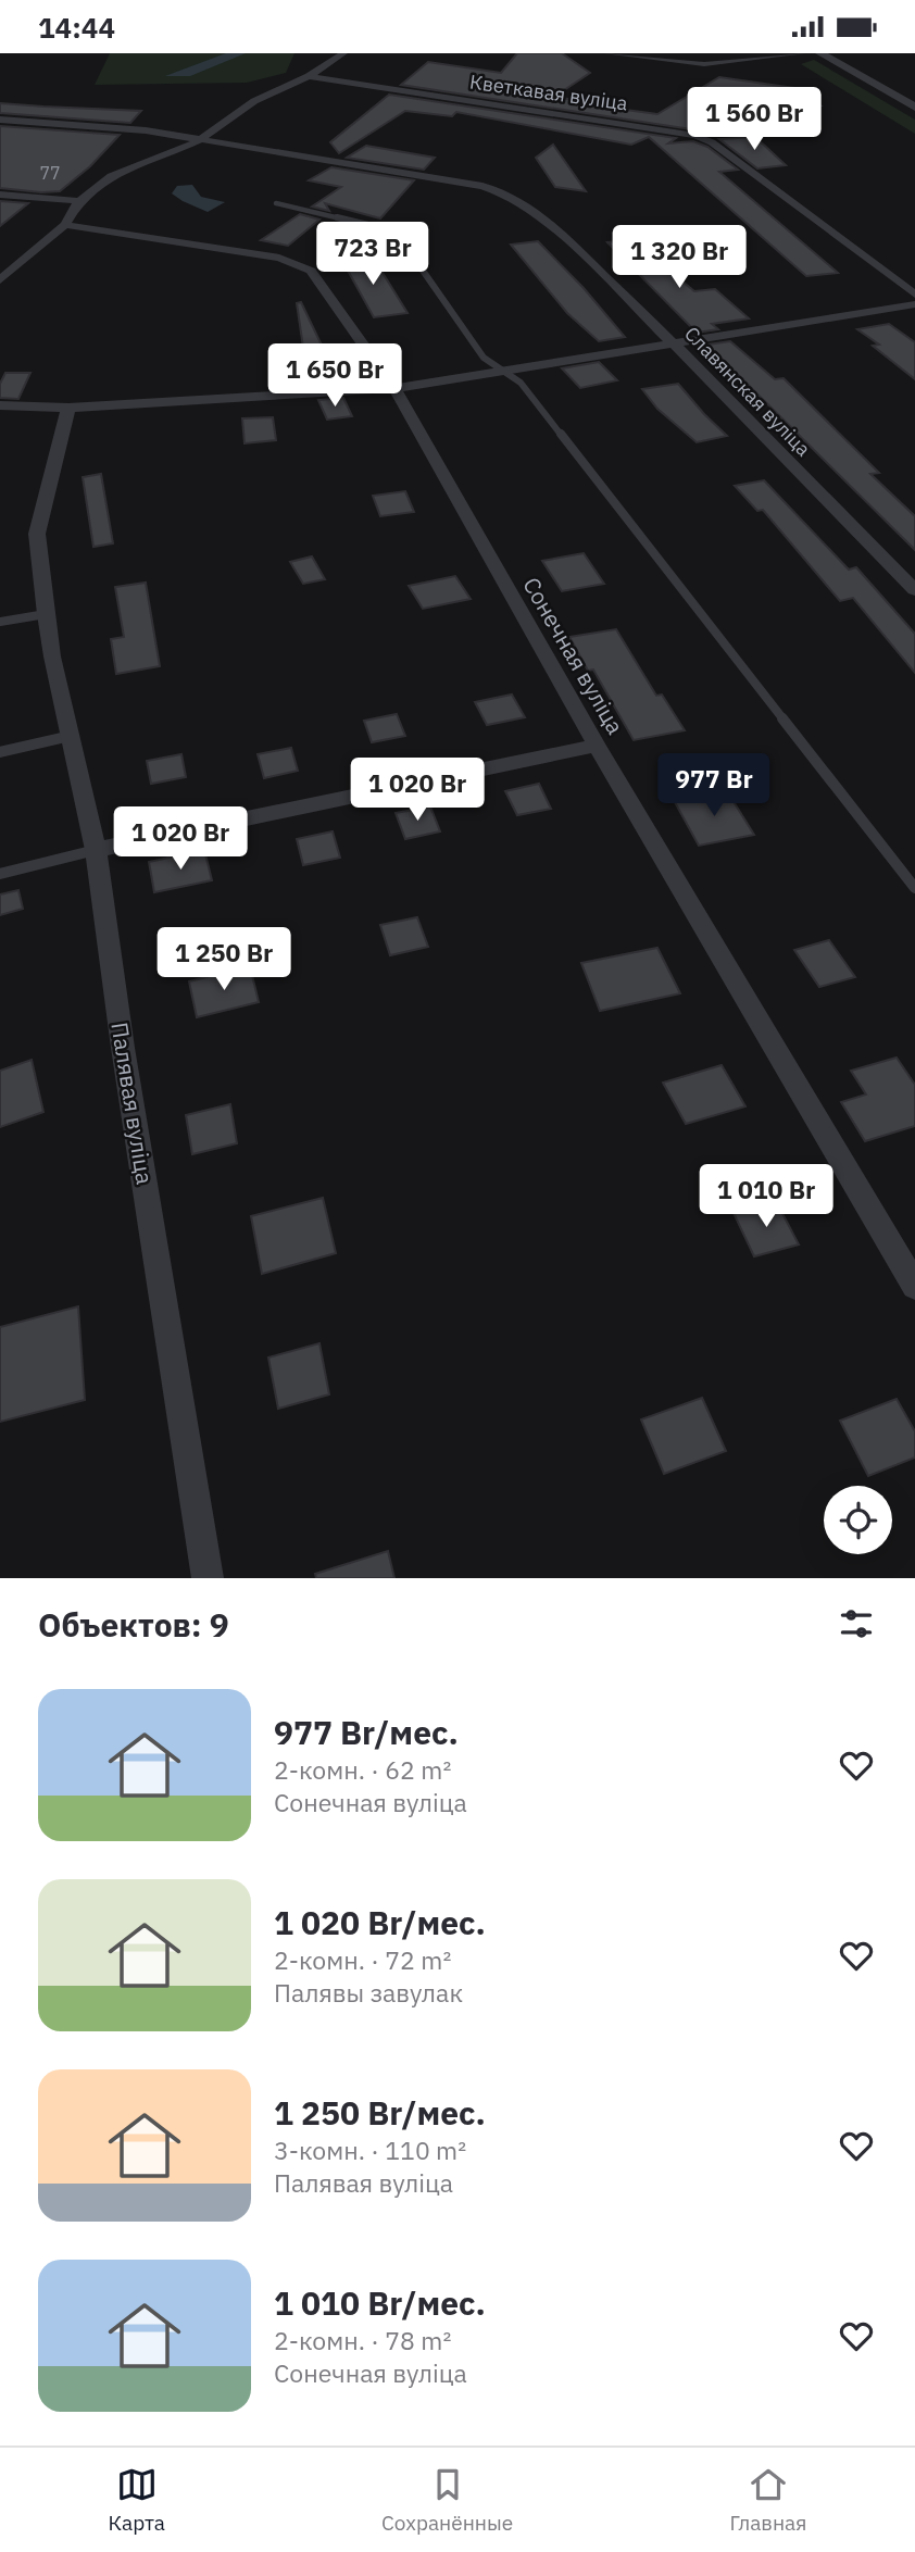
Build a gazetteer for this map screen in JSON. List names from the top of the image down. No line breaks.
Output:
{"streets":{"street":["Кветкавая вуліца","Славянская вуліца","Сонечная вуліца","Палявая вуліца"]},"house_numbers":["77"],"page":{"status":"14:44","price":["1 560 Br","723 Br","1 320 Br","1 650 Br","977 Br","1 020 Br","1 020 Br","1 250 Br","1 010 Br"],"heading":"Объектов: 9","list":[{"name":"977 Br/мес.","note":"2-комн. · 62 m² · Сонечная вуліца"},{"name":"1 020 Br/мес.","note":"2-комн. · 72 m² · Палявы завулак"},{"name":"1 250 Br/мес.","note":"3-комн. · 110 m² · Палявая вуліца"},{"name":"1 010 Br/мес.","note":"2-комн. · 78 m² · Сонечная вуліца"}],"tabs":["Карта","Сохранённые","Главная"]}}
